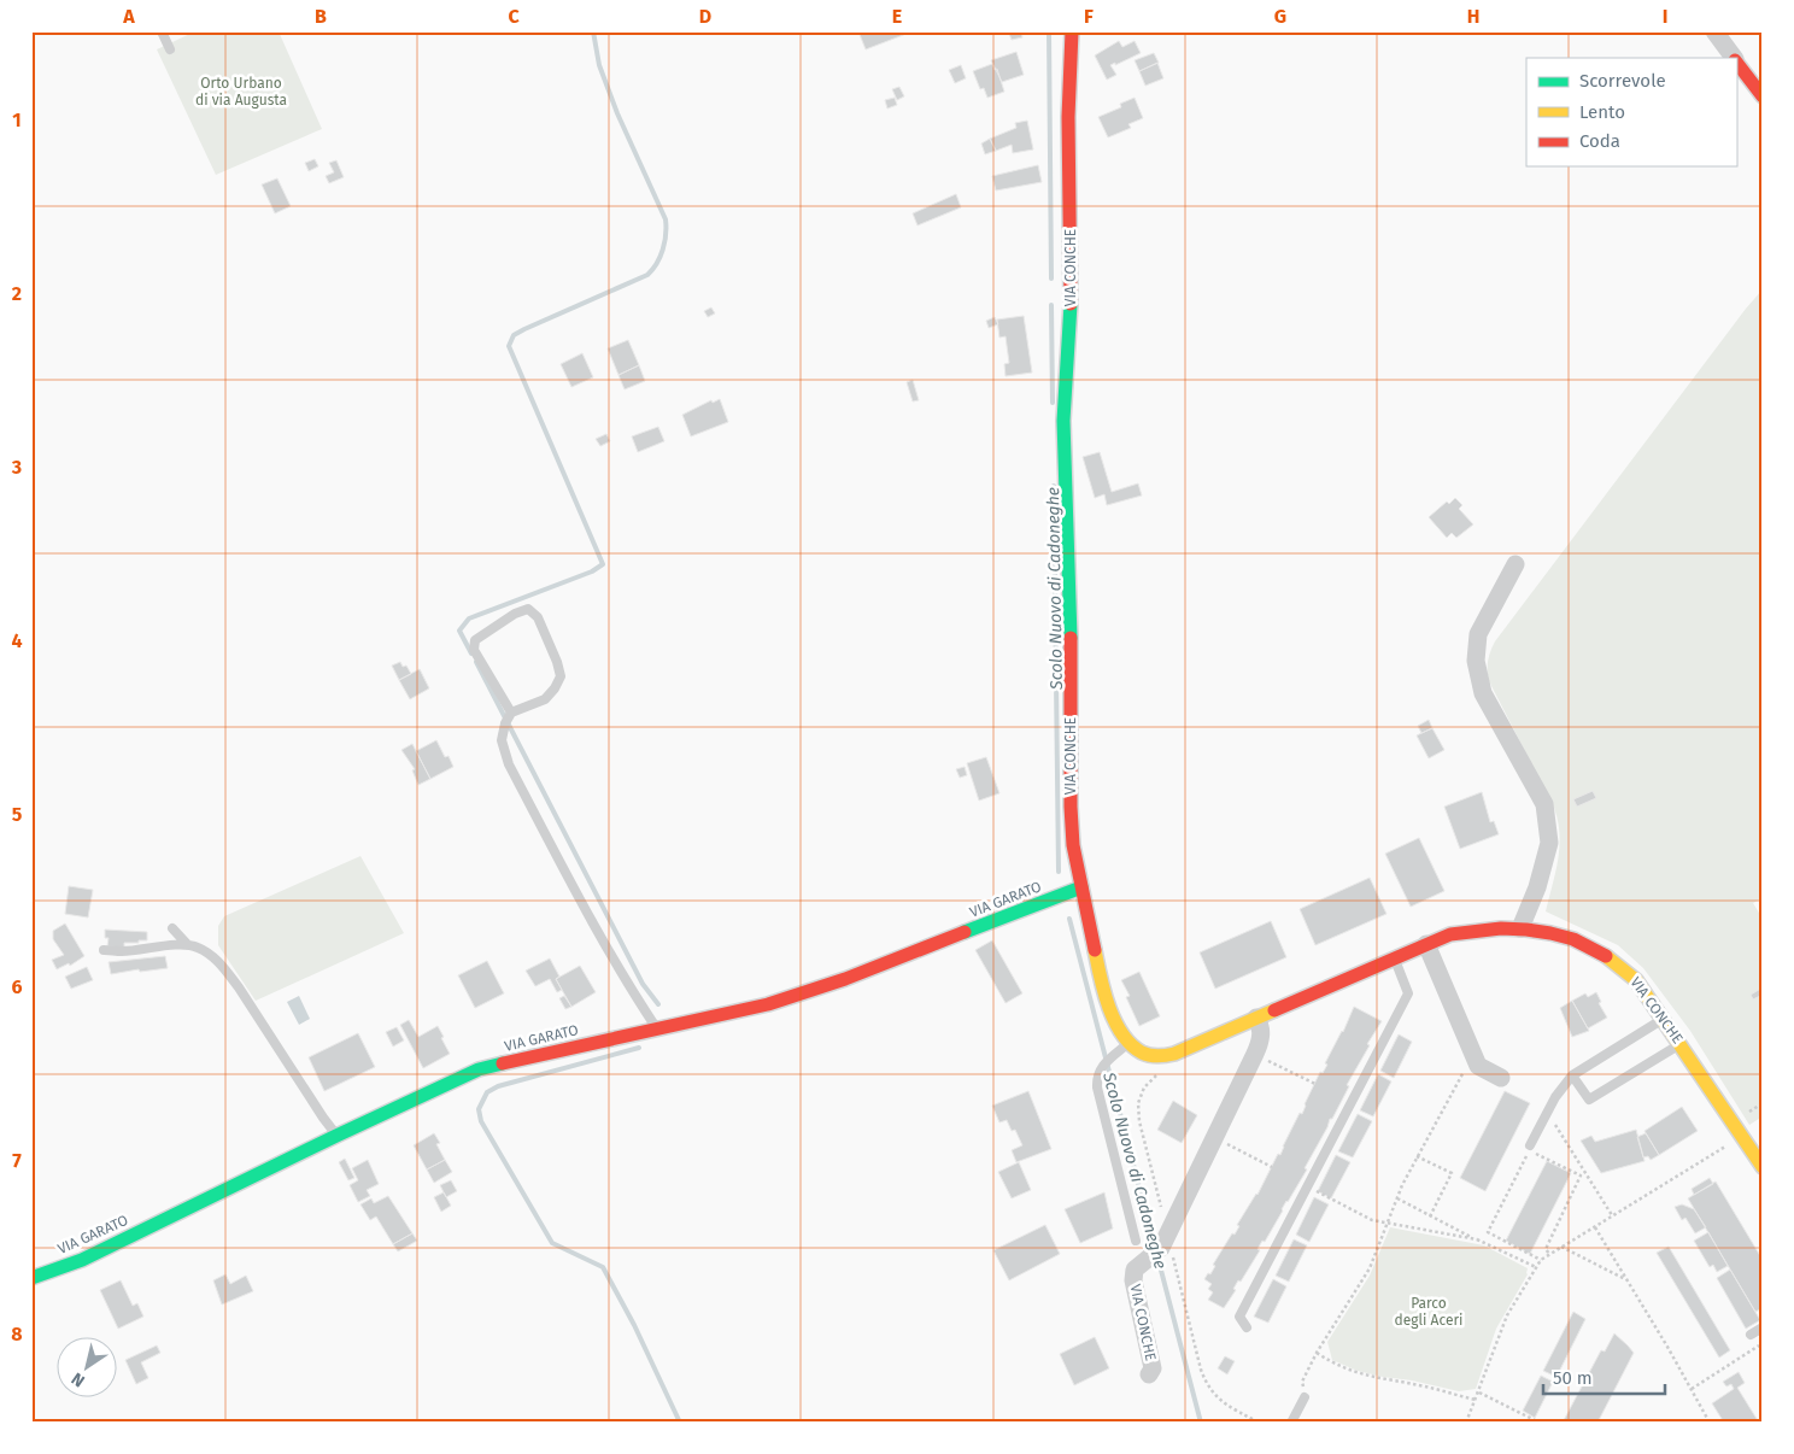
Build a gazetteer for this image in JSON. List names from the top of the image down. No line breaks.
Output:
{"streets":{"street":["VIA CONCHE","VIA GARATO"]},"crossings":[["VIA CONCHE","VIA GARATO"]],"water":["Scolo Nuovo di Cadoneghe"],"parks":["Orto Urbano di via Augusta","Parco degli Aceri"],"legend":["Scorrevole","Lento","Coda"],"scale_bar":"50 m","north":"bottom left","grid":{"columns":["A","B","C","D","E","F","G","H","I"],"rows":["1","2","3","4","5","6","7","8"]}}
